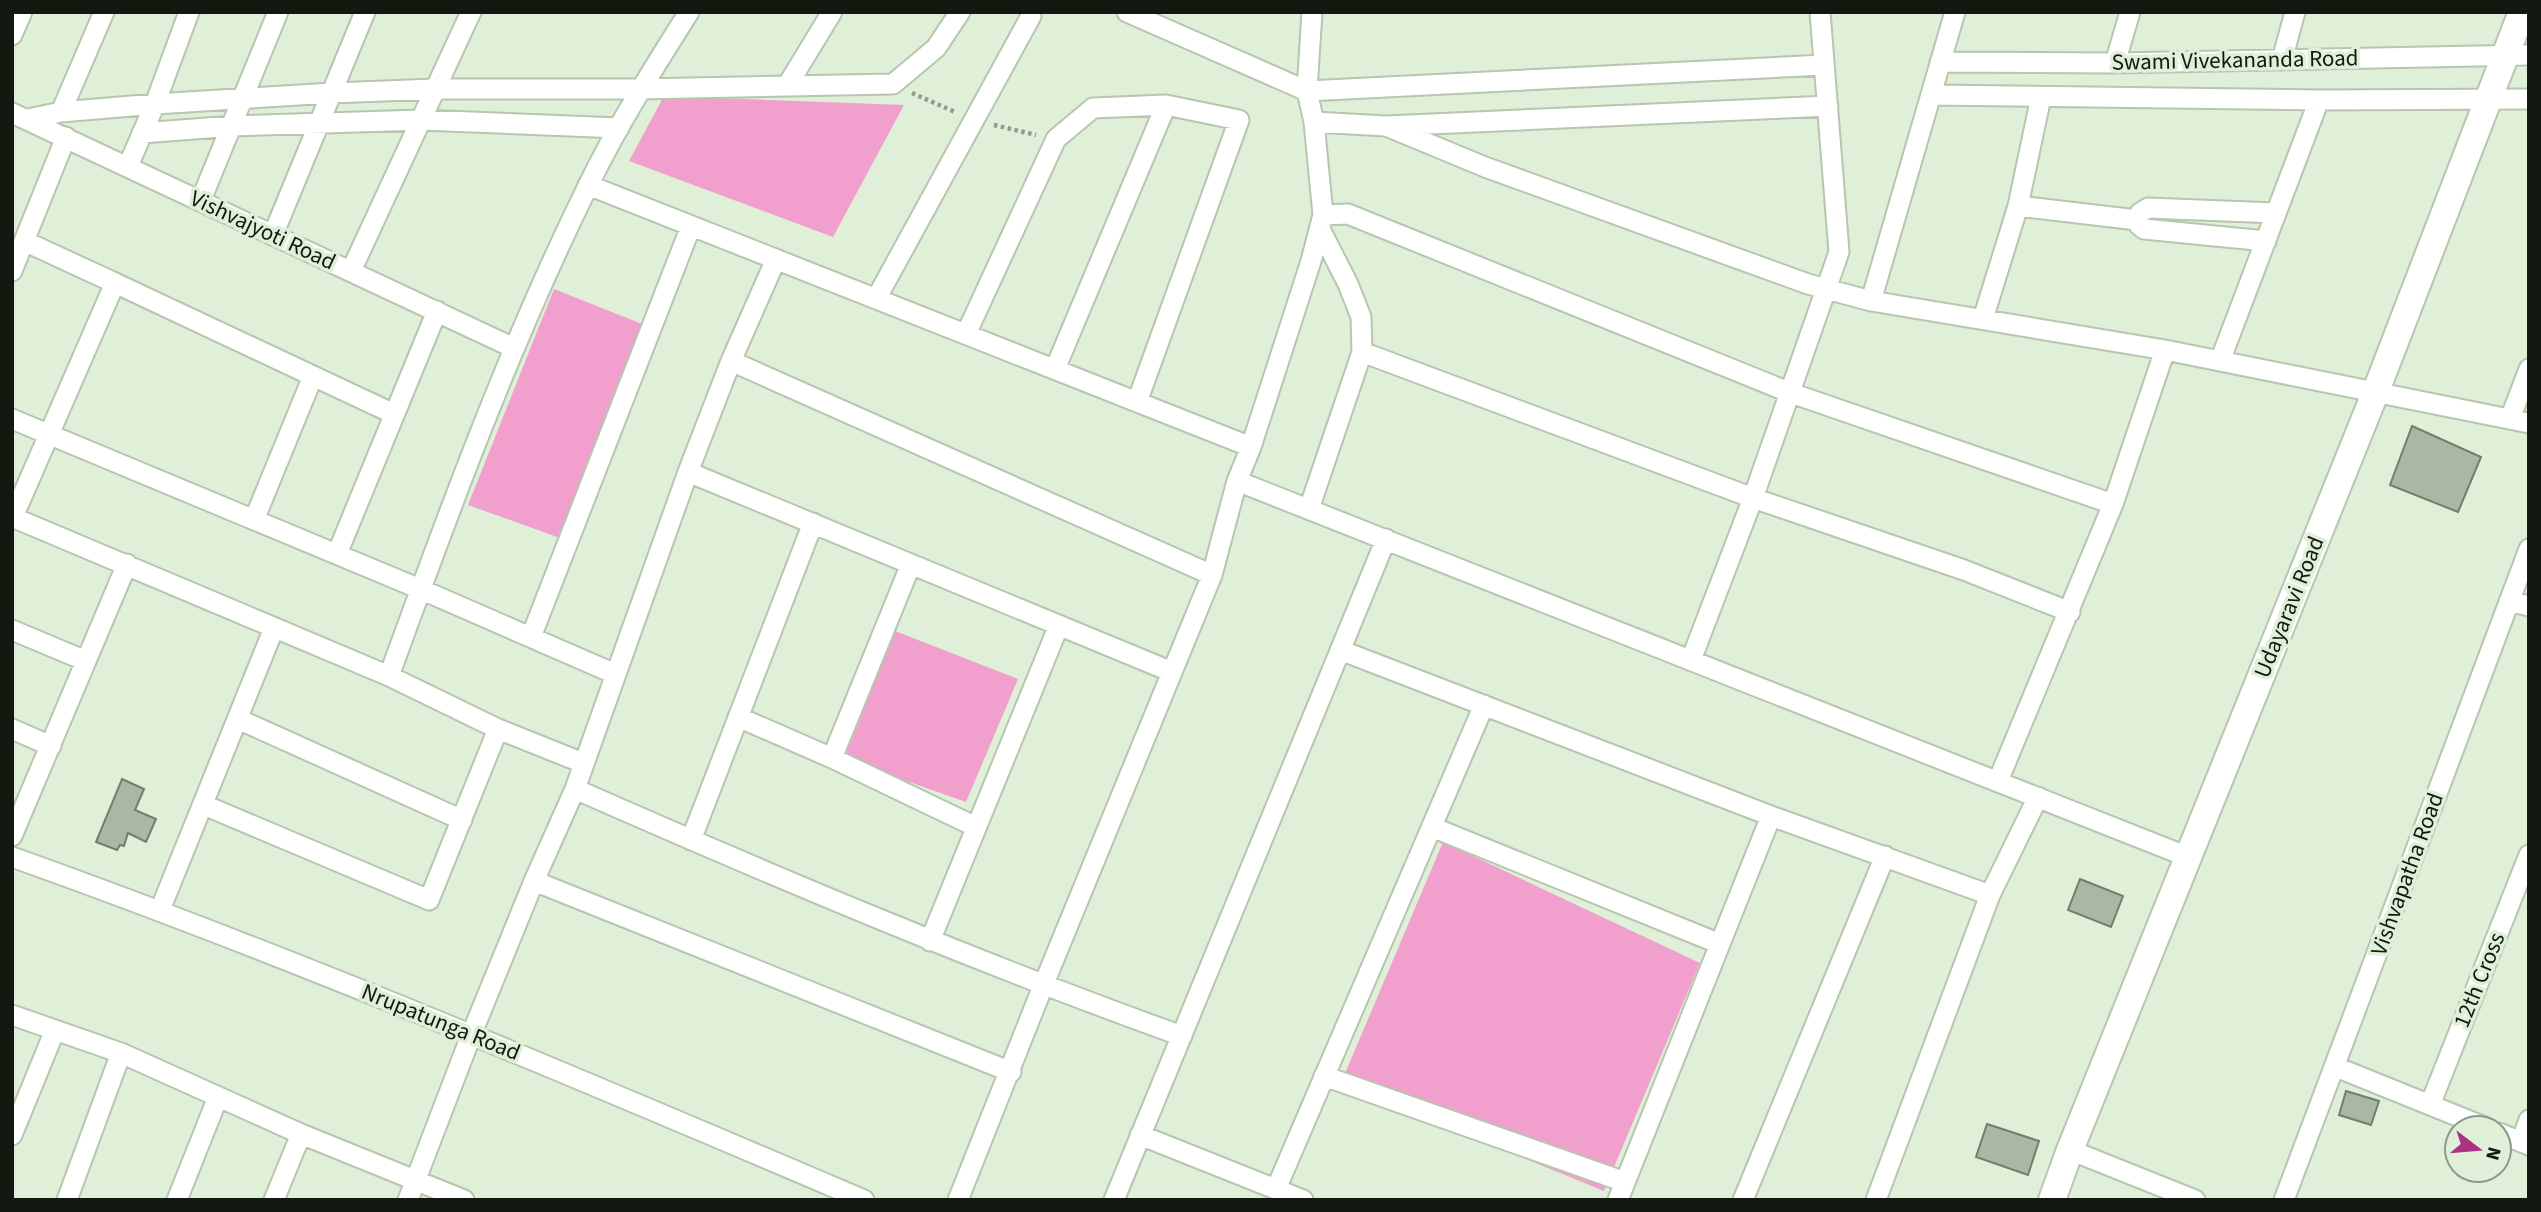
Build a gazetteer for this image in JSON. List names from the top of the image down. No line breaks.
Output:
{"streets":{"street":["Swami Vivekananda Road","Vishvajyoti Road","Udayaravi Road","Vishvapatha Road","12th Cross","Nrupatunga Road"]},"crossings":[["Swami Vivekananda Road","Udayaravi Road"]],"north":"right"}
